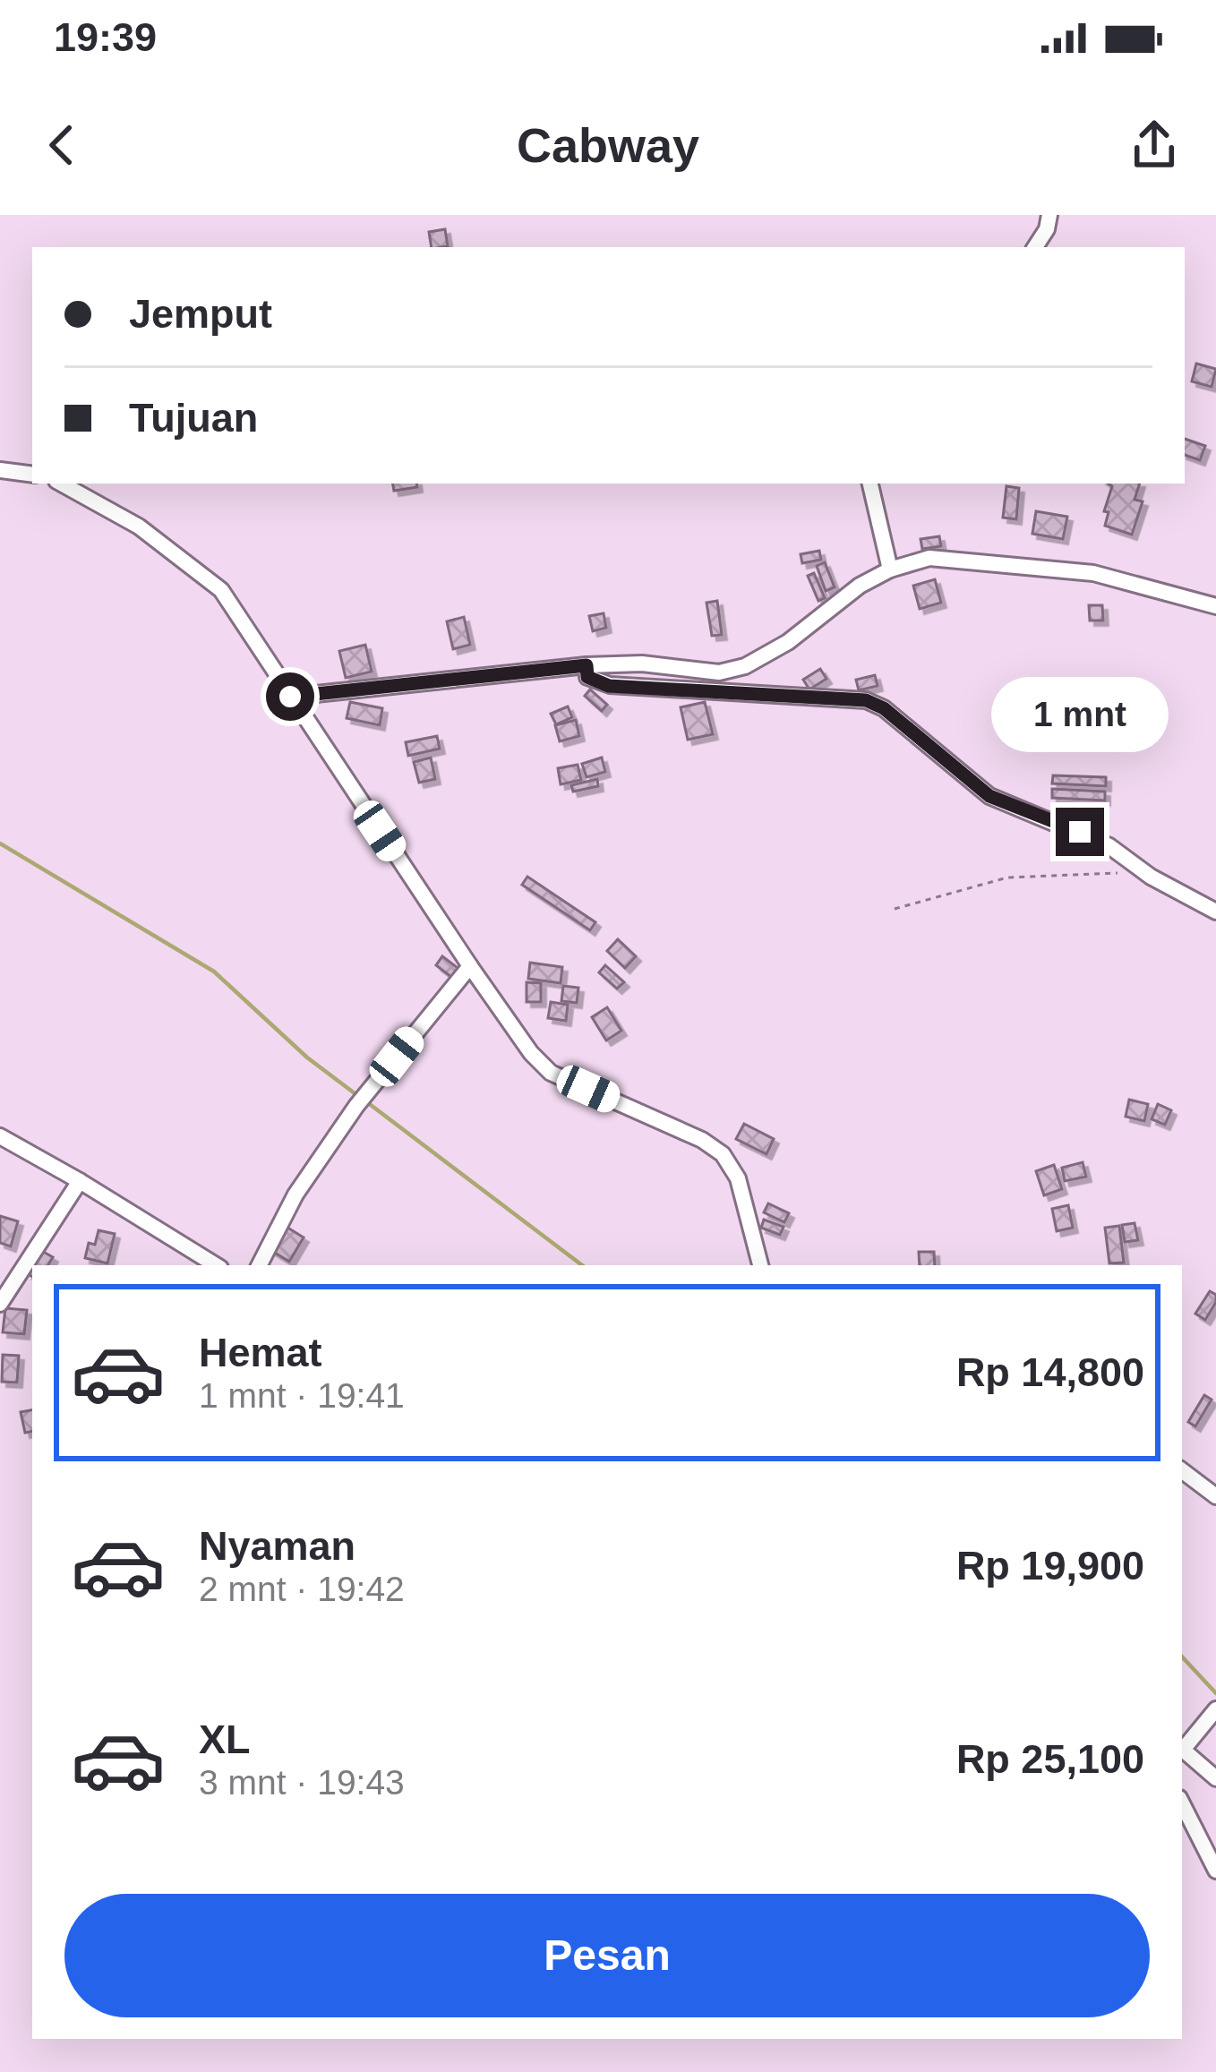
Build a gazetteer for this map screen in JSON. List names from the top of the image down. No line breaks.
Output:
{"page":{"status":"19:39","header":"Cabway","banner":["Jemput","Tujuan"],"bubble":"1 mnt","list":[{"name":"Hemat","note":"1 mnt · 19:41","value":"Rp 14,800"},{"name":"Nyaman","note":"2 mnt · 19:42","value":"Rp 19,900"},{"name":"XL","note":"3 mnt · 19:43","value":"Rp 25,100"}],"buttons":"Pesan"}}
